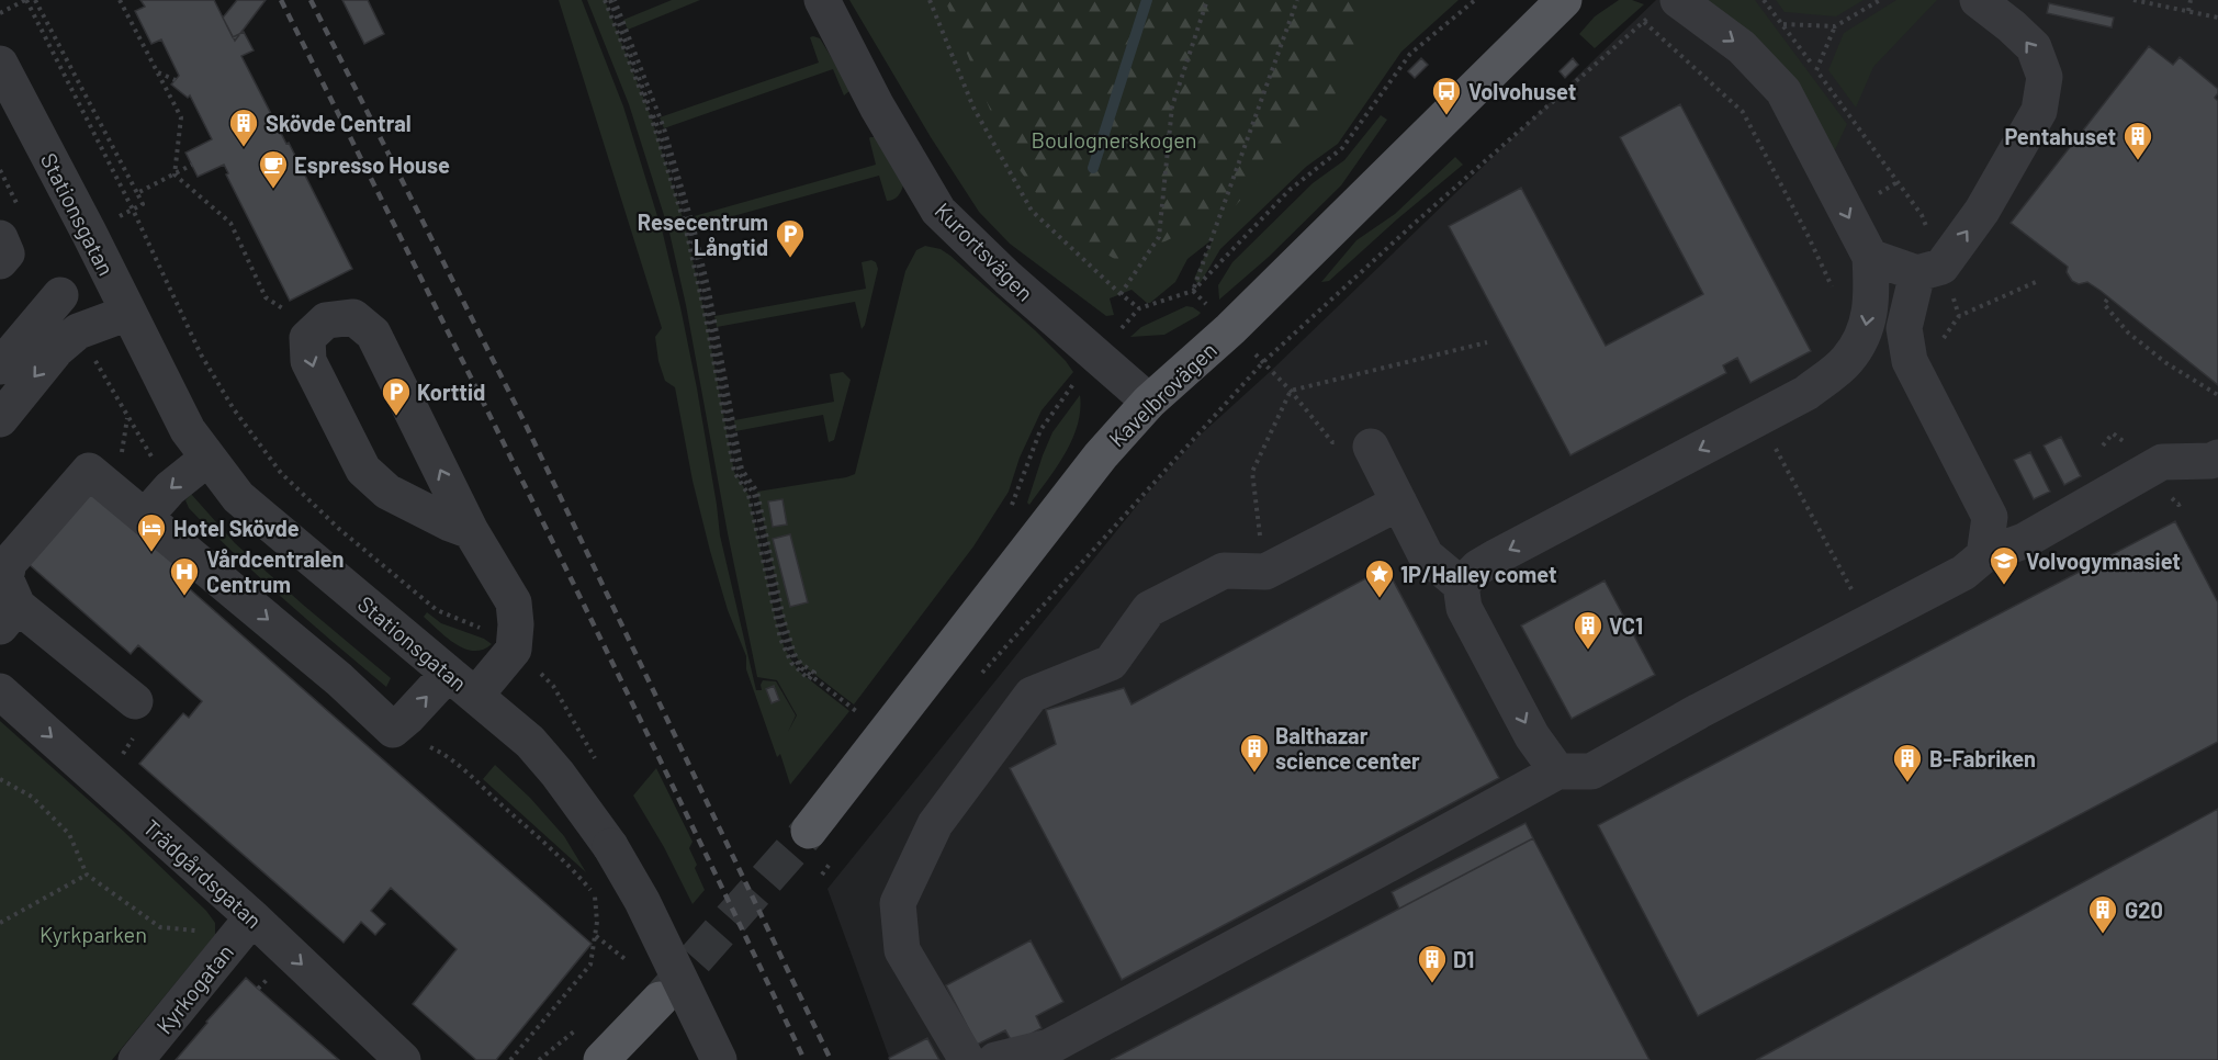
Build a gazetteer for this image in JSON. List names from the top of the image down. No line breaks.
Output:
{"streets":{"main road":["Kavelbrovägen"],"street":["Stationsgatan","Kurortsvägen","Trädgårdsgatan","Kyrkogatan"]},"crossings":[["Kurortsvägen","Kavelbrovägen"],["Trädgårdsgatan","Kyrkogatan"]],"parks":["Boulognerskogen","Kyrkparken"],"places":{"bus stop":["Volvohuset"],"building":["Skövde Central","Pentahuset","VC1","Balthazar science center","B-Fabriken","G20","D1"],"cafe":["Espresso House"],"parking":["Resecentrum Långtid","Korttid"],"hotel":["Hotel Skövde"],"school or university":["Volvogymnasiet"],"hospital":["Vårdcentralen Centrum"],"place":["1P/Halley comet"]}}
